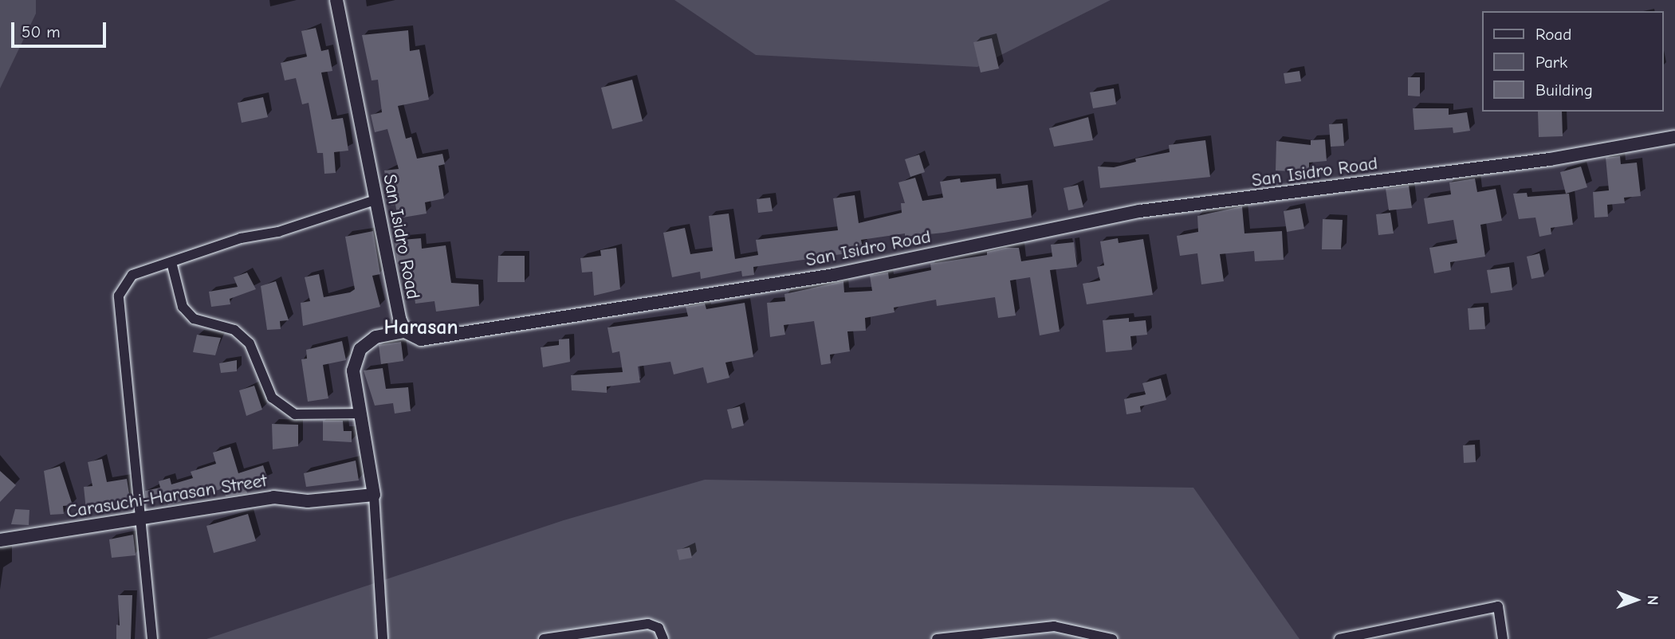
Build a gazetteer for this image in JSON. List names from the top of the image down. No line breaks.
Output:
{"streets":{"street":["San Isidro Road","Carasuchi-Harasan Street"]},"districts":["Harasan"],"legend":["Road","Park","Building"],"scale_bar":"50 m","north":"right"}
